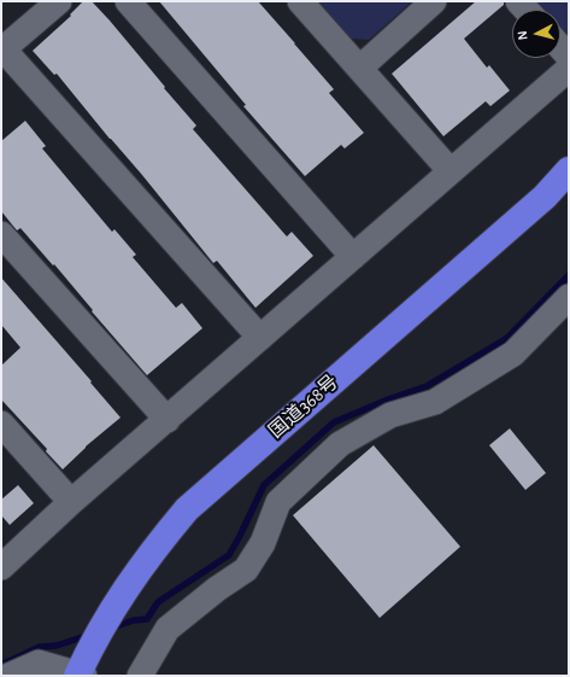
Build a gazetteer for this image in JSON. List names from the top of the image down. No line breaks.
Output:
{"streets":{"highway":["国道368号"]},"north":"left"}
